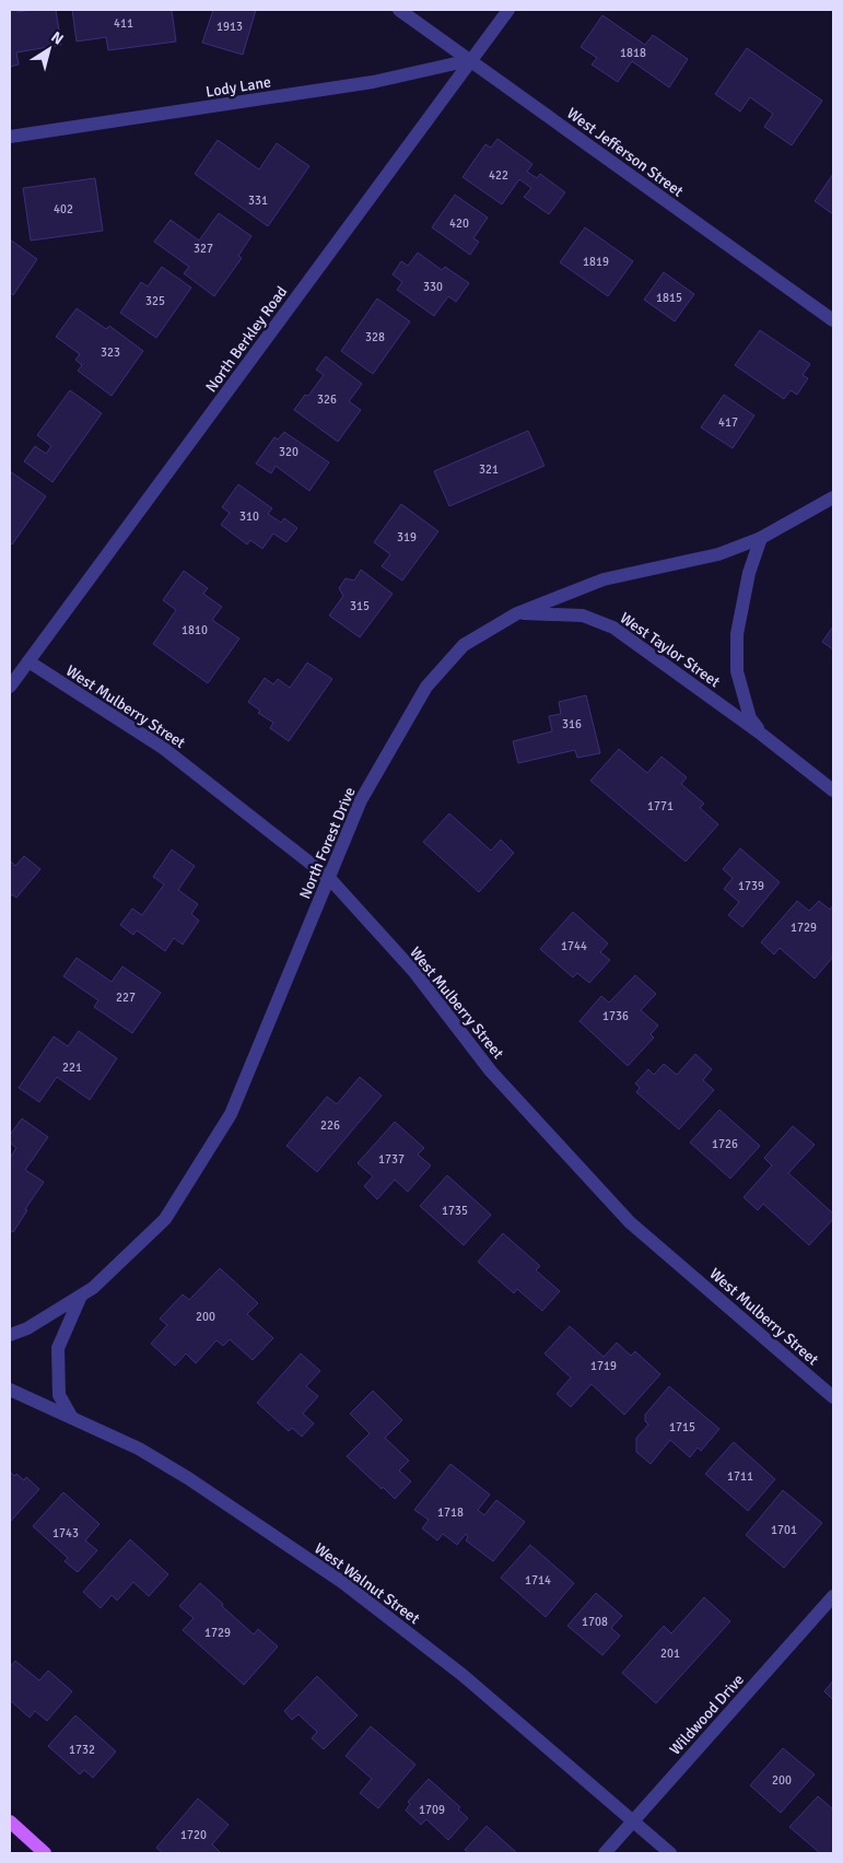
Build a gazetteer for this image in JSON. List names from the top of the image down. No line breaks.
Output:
{"streets":{"street":["Lody Lane","West Jefferson Street","North Berkley Road","West Taylor Street","West Mulberry Street","North Forest Drive","West Walnut Street","Wildwood Drive"]},"crossings":[["Lody Lane","West Jefferson Street"],["Lody Lane","North Berkley Road"],["West Jefferson Street","North Berkley Road"],["North Berkley Road","West Mulberry Street"],["West Taylor Street","North Forest Drive"],["West Mulberry Street","North Forest Drive"],["West Walnut Street","Wildwood Drive"]],"house_numbers":["411","1913","1818","422","331","402","420","327","1819","330","1815","325","328","323","326","417","320","321","310","319","315","1810","316","1771","1739","1729","1744","227","1736","221","226","1726","1737","1735","200","1719","1715","1711","1718","1701","1743","1714","1708","1729","201","1732","200","1709","1720"],"north":"top right"}
